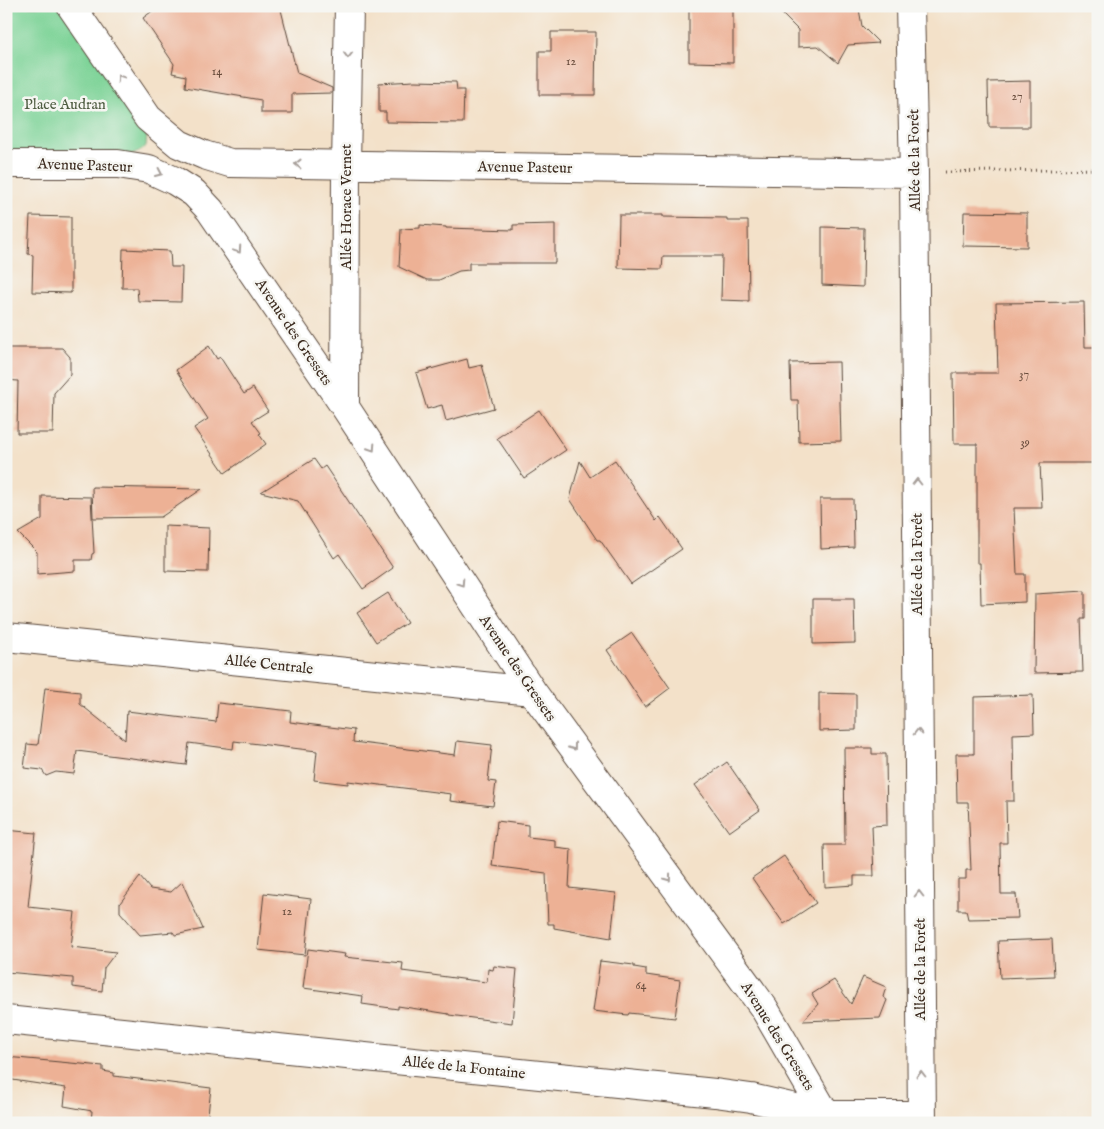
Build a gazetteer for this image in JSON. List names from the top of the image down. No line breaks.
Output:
{"streets":{"street":["Allée de la Forêt","Avenue Pasteur","Allée Horace Vernet","Avenue des Gressets","Allée Centrale","Allée de la Fontaine"]},"crossings":[["Allée de la Forêt","Avenue Pasteur"],["Allée de la Forêt","Allée de la Fontaine"],["Avenue Pasteur","Allée Horace Vernet"],["Avenue Pasteur","Avenue des Gressets"],["Allée Horace Vernet","Avenue des Gressets"],["Avenue des Gressets","Allée Centrale"],["Avenue des Gressets","Allée de la Fontaine"]],"one_way":["Allée de la Forêt","Allée Horace Vernet","Avenue des Gressets"],"parks":["Place Audran"],"house_numbers":["12","14","27","37","39","12","64"]}
